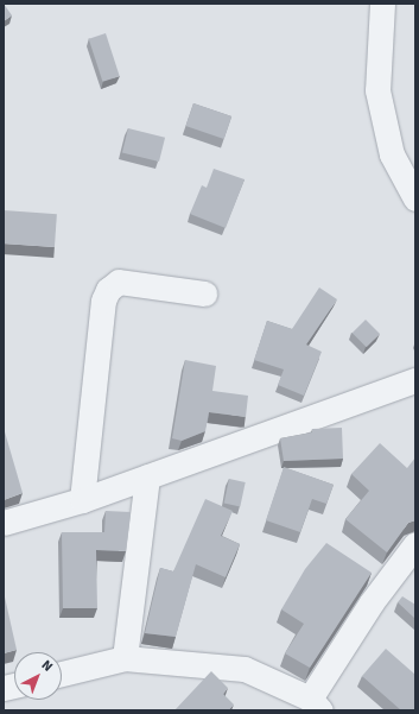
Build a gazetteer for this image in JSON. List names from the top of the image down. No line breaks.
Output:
{"north":"top right"}
